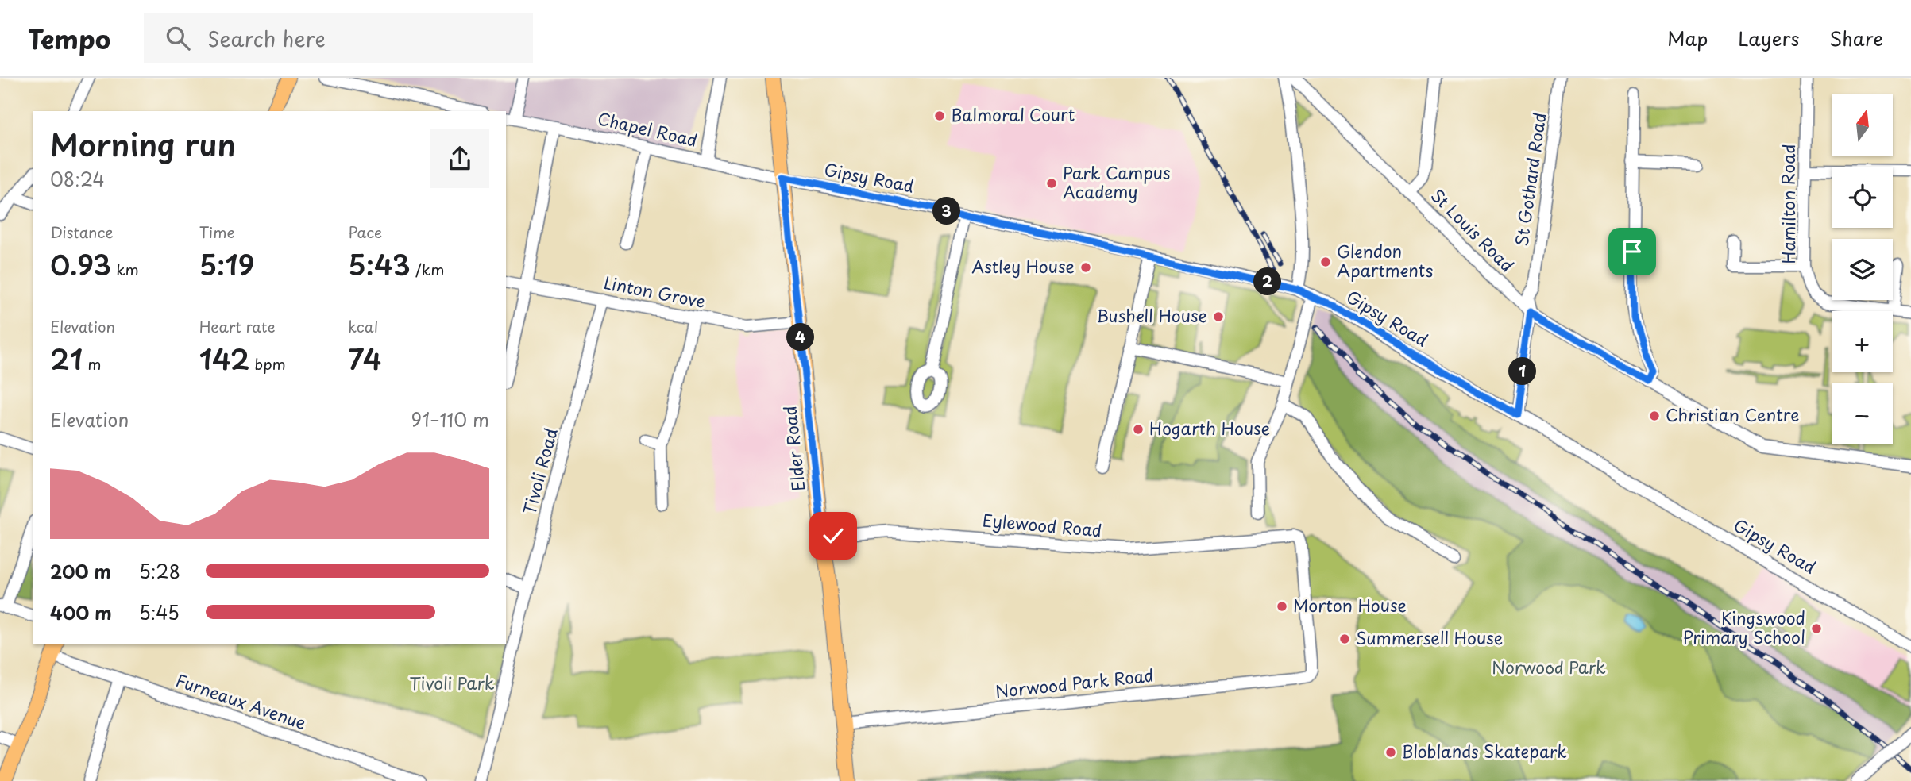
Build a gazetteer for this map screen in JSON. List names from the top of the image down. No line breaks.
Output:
{"streets":{"main road":["Elder Road"],"street":["Chapel Road","Gipsy Road","St Gothard Road","Hamilton Road","St Louis Road","Linton Grove","Tivoli Road","Eylewood Road","Norwood Park Road","Furneaux Avenue"]},"crossings":[["Chapel Road","Gipsy Road"],["Chapel Road","Elder Road"],["Gipsy Road","St Gothard Road"],["Gipsy Road","Elder Road"],["St Gothard Road","St Louis Road"],["Linton Grove","Elder Road"],["Linton Grove","Tivoli Road"],["Elder Road","Eylewood Road"],["Elder Road","Norwood Park Road"],["Eylewood Road","Norwood Park Road"]],"parks":["Norwood Park","Tivoli Park"],"places":["Balmoral Court","Park Campus Academy","Glendon Apartments","Astley House","Bushell House","Christian Centre","Hogarth House","Morton House","Kingswood Primary School","Summersell House","Bloblands Skatepark"],"north":"top","page":{"header":"Tempo","search":"Search here","nav":["Map","Layers","Share"],"map_buttons":["+","−"],"heading":["Morning run","08:24"],"pins":["3","2","4","1"],"stats":[["Distance","0.93 km"],["Time","5:19"],["Pace","5:43 /km"],["Elevation","21 m"],["Heart rate","142 bpm"],["kcal","74"]],"chart":["Elevation","91–110 m"],"list":[{"name":"200 m","note":"5:28"},{"name":"400 m","note":"5:45"}]}}
